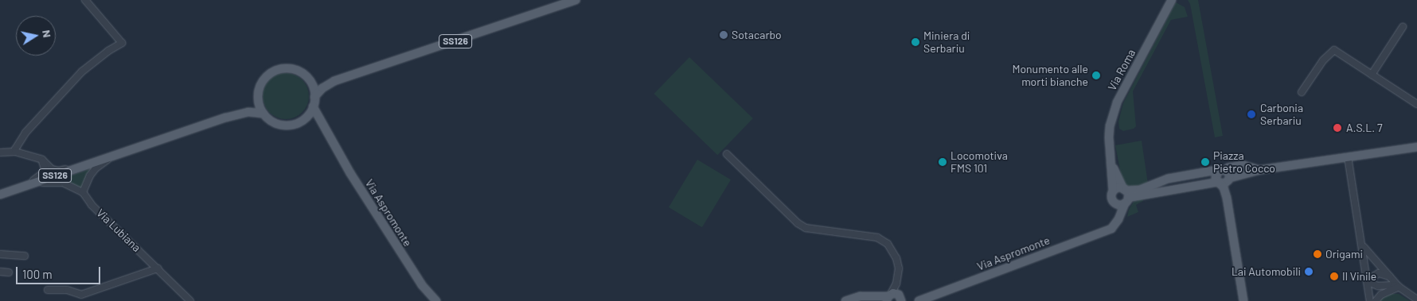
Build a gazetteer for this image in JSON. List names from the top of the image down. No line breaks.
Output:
{"streets":{"main road":["SS126","Via Roma","Via Aspromonte"],"street":["Via Lubiana"]},"crossings":[["SS126","Via Aspromonte"],["SS126","Via Lubiana"],["Via Roma","Via Aspromonte"]],"places":["Sotacarbo","Miniera di Serbariu","Monumento alle morti bianche","Carbonia Serbariu","A.S.L. 7","Locomotiva FMS 101","Piazza Pietro Cocco","Origami","Lai Automobili","Il Vinile"],"scale_bar":"100 m","north":"right"}
